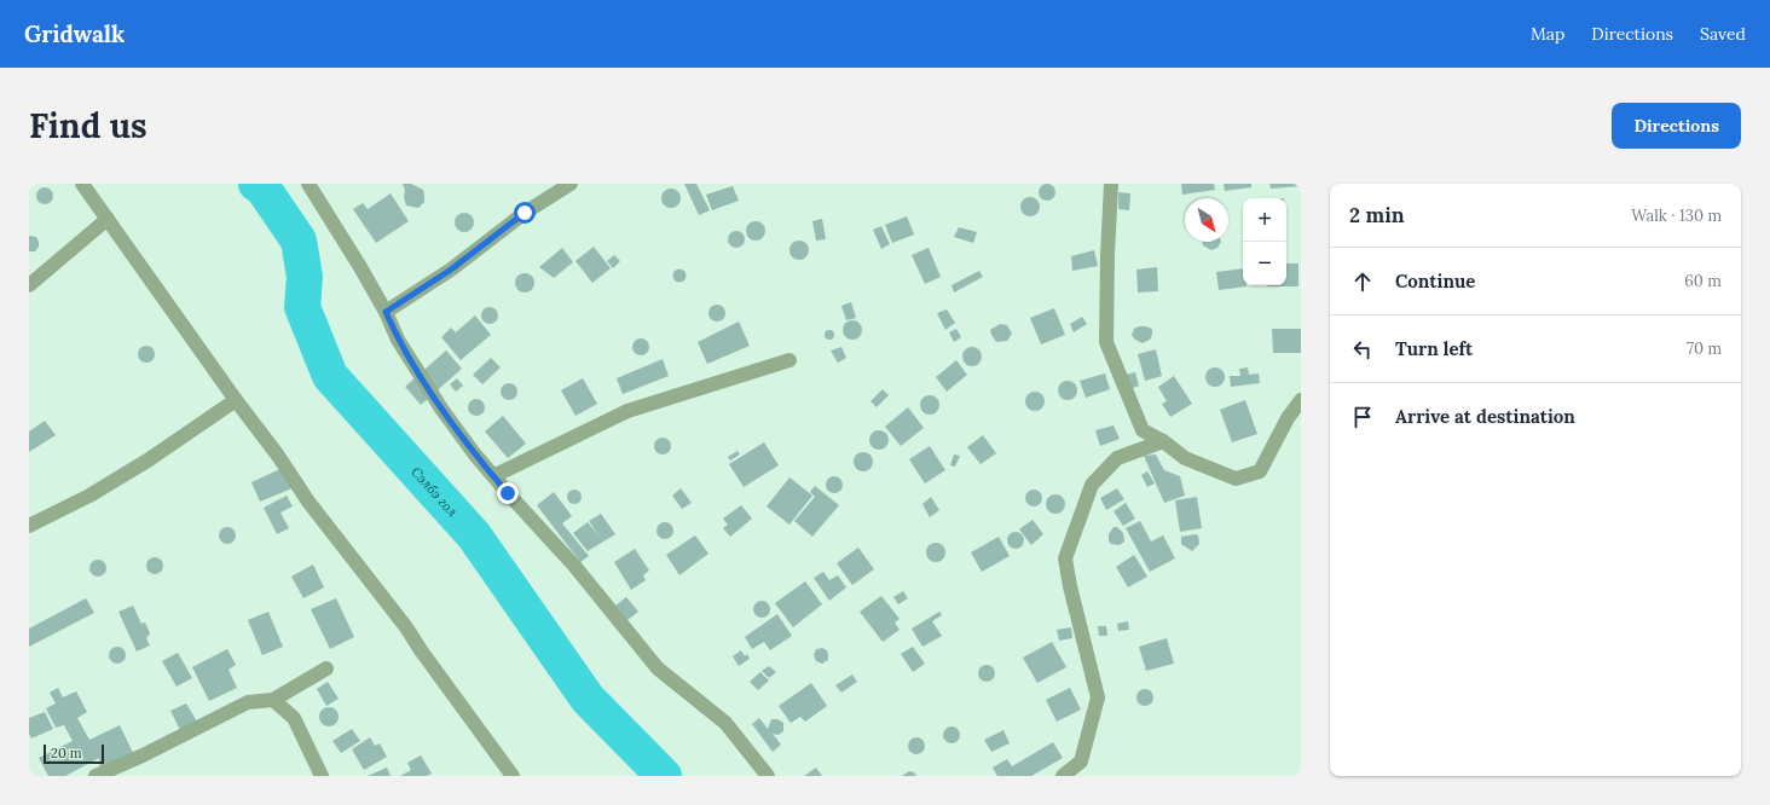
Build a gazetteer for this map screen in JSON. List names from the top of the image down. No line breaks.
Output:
{"water":["Сэлбэ гол"],"scale_bar":"20 m","north":"bottom right","page":{"header":"Gridwalk","nav":["Map","Directions","Saved"],"buttons":"Directions","title":"Find us","heading":["2 min","Walk · 130 m"],"map_buttons":["+","−"],"list":[["Continue","60 m"],["Turn left","70 m"],"Arrive at destination"],"scale":"20 m"}}
